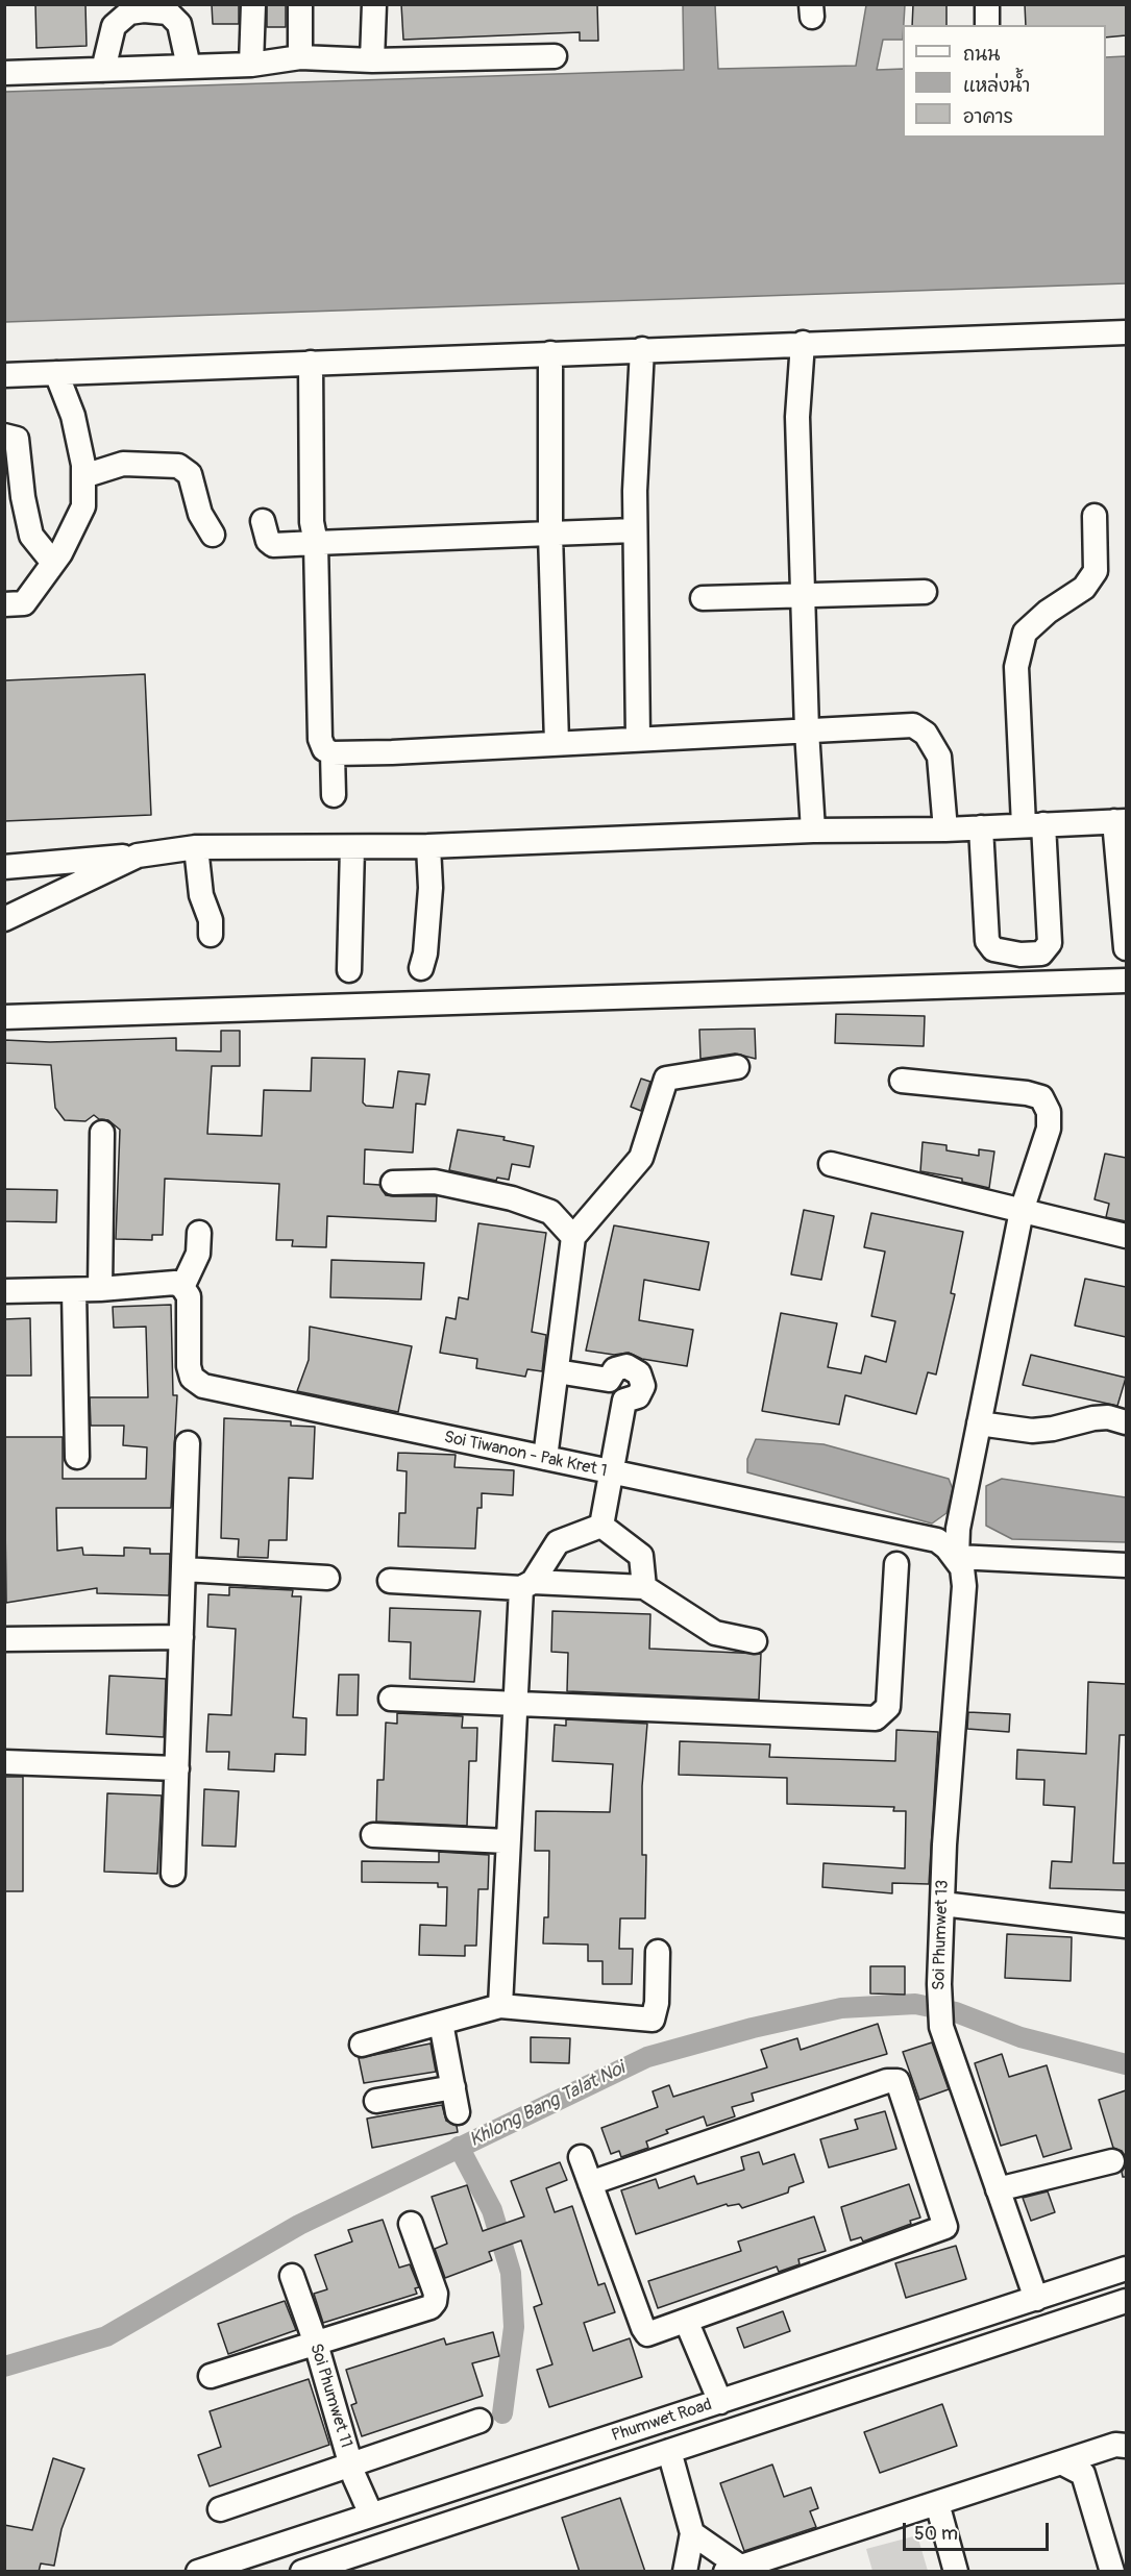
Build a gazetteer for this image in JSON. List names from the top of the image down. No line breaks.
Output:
{"streets":{"street":["Soi Tiwanon - Pak Kret 1","Soi Phumwet 13","Soi Phumwet 11","Phumwet Road"]},"crossings":[["Soi Tiwanon - Pak Kret 1","Soi Phumwet 13"],["Soi Phumwet 13","Phumwet Road"],["Soi Phumwet 11","Phumwet Road"]],"water":["Khlong Bang Talat Noi"],"legend":["ถนน","แหล่งน้ำ","อาคาร"],"scale_bar":"50 m"}
